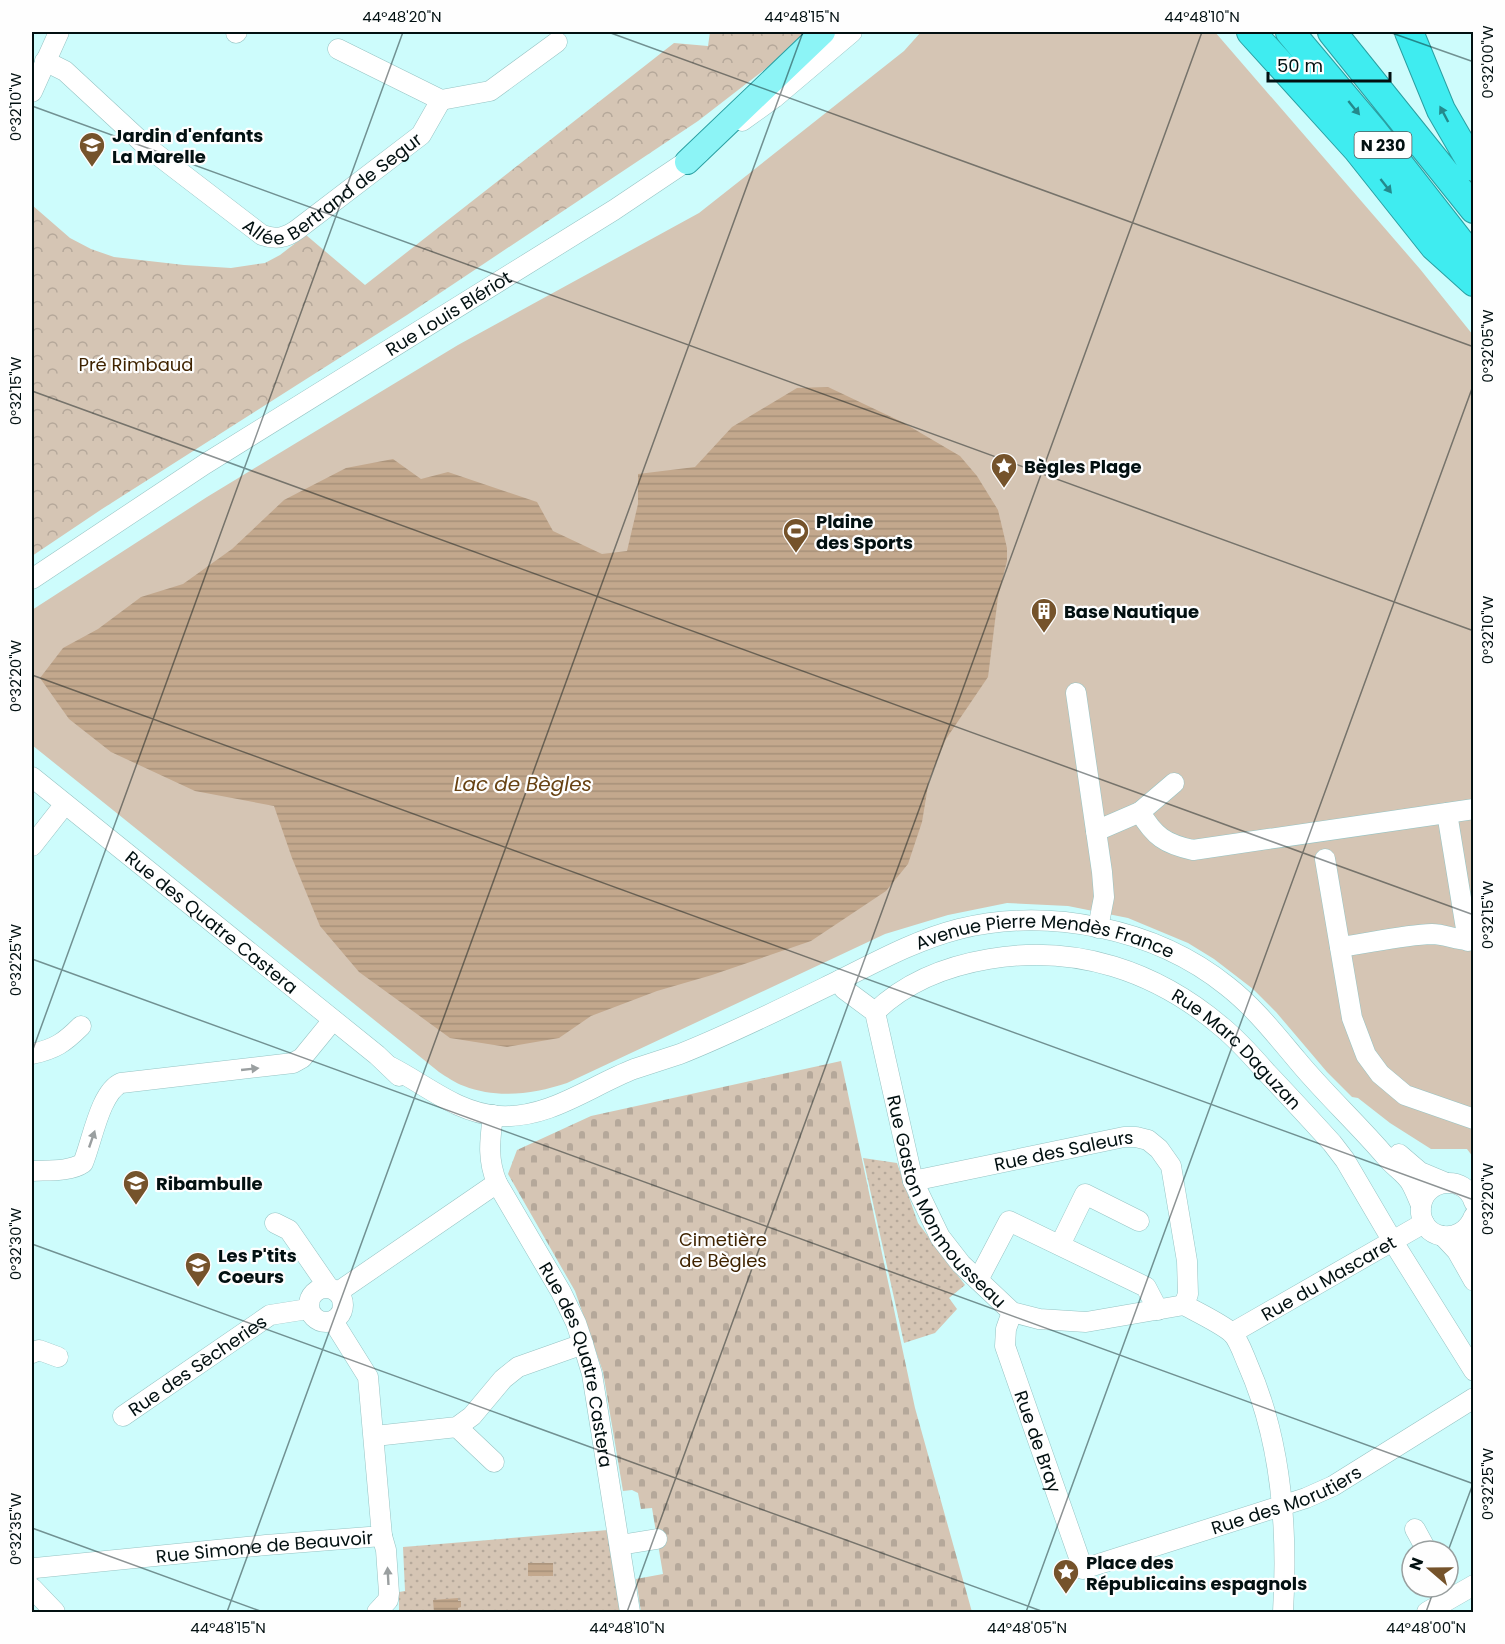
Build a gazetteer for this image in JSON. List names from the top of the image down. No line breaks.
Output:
{"streets":{"highway":["N 230"],"street":["Allée Bertrand de Segur","Rue Louis Blériot","Rue des Quatre Castera","Avenue Pierre Mendès France","Rue Marc Daguzan","Rue des Saleurs","Rue Gaston Monmousseau","Rue du Mascaret","Rue des Sècheries","Rue de Bray","Rue des Morutiers","Rue Simone de Beauvoir"]},"crossings":[["Rue des Quatre Castera","Avenue Pierre Mendès France"],["Avenue Pierre Mendès France","Rue du Mascaret"],["Rue Marc Daguzan","Rue Gaston Monmousseau"],["Rue Marc Daguzan","Rue du Mascaret"],["Rue des Saleurs","Rue Gaston Monmousseau"],["Rue Gaston Monmousseau","Rue de Bray"],["Rue des Sècheries","Rue Simone de Beauvoir"],["Rue de Bray","Rue des Morutiers"]],"water":["Lac de Bègles"],"parks":["Pré Rimbaud","Cimetière de Bègles"],"places":{"school or university":["Jardin d'enfants La Marelle","Ribambulle","Les P'tits Coeurs"],"place":["Bègles Plage","Place des Républicains espagnols"],"sports":["Plaine des Sports"],"building":["Base Nautique"]},"scale_bar":"50 m","north":"left","coordinates":["44°48'20\"N","44°48'15\"N","44°48'10\"N","0°32'00\"W","0°32'10\"W","0°32'05\"W","0°32'15\"W","0°32'20\"W","0°32'25\"W","0°32'30\"W","0°32'35\"W","44°48'05\"N","44°48'00\"N"]}
